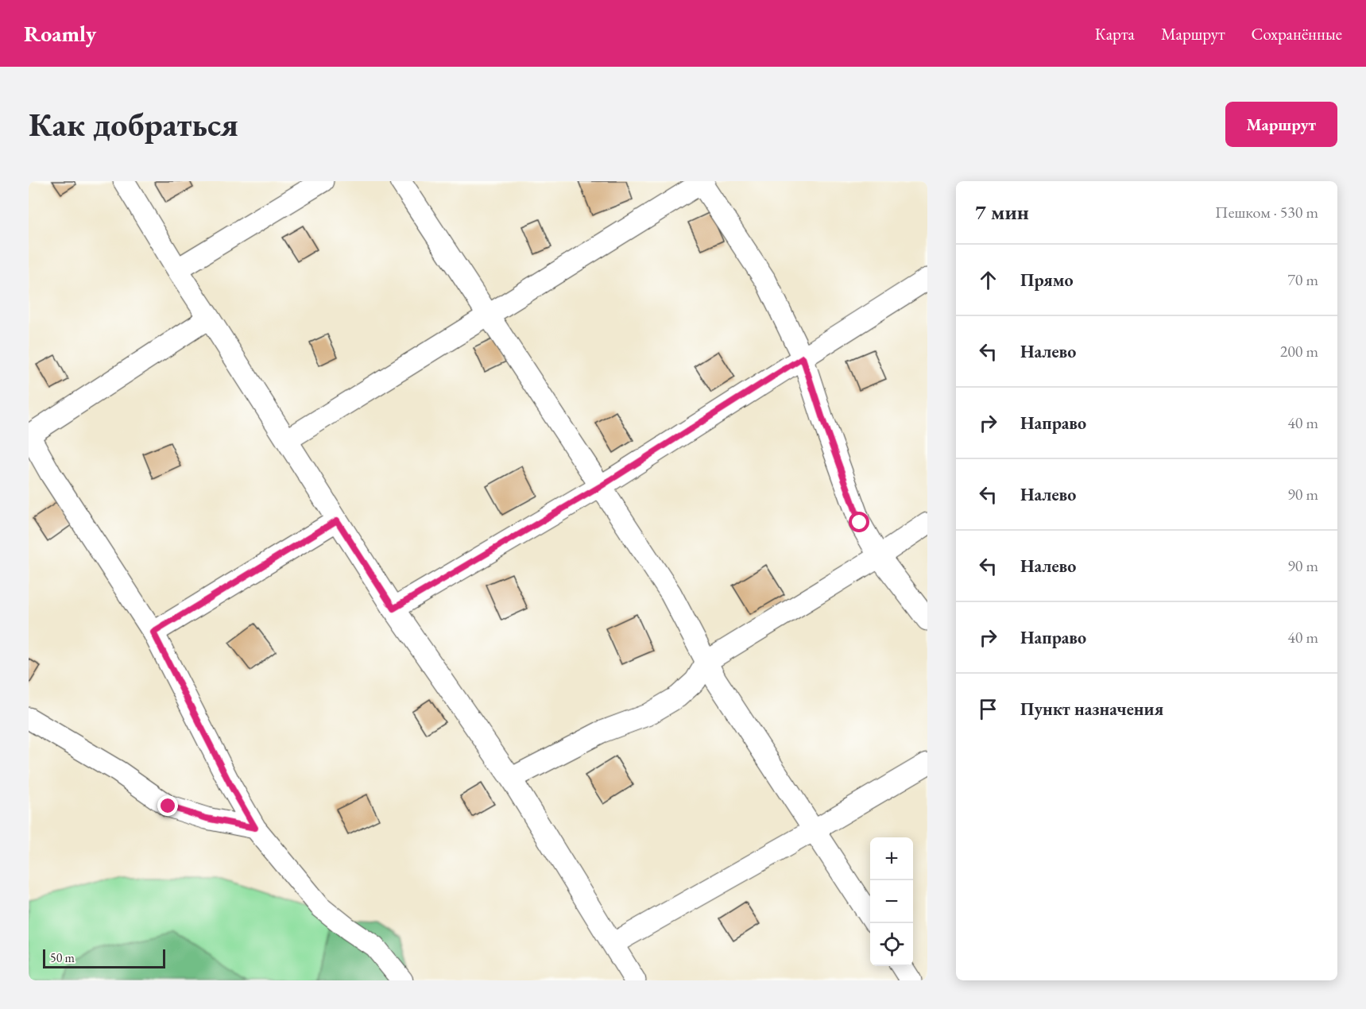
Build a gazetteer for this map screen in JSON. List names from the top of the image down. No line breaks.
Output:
{"scale_bar":"50 m","page":{"header":"Roamly","nav":["Карта","Маршрут","Сохранённые"],"buttons":"Маршрут","title":"Как добраться","heading":["7 мин","Пешком · 530 m"],"list":[["Прямо","70 m"],["Налево","200 m"],["Направо","40 m"],["Налево","90 m"],["Налево","90 m"],["Направо","40 m"],"Пункт назначения"],"map_buttons":["+","−"],"scale":"50 m"}}
